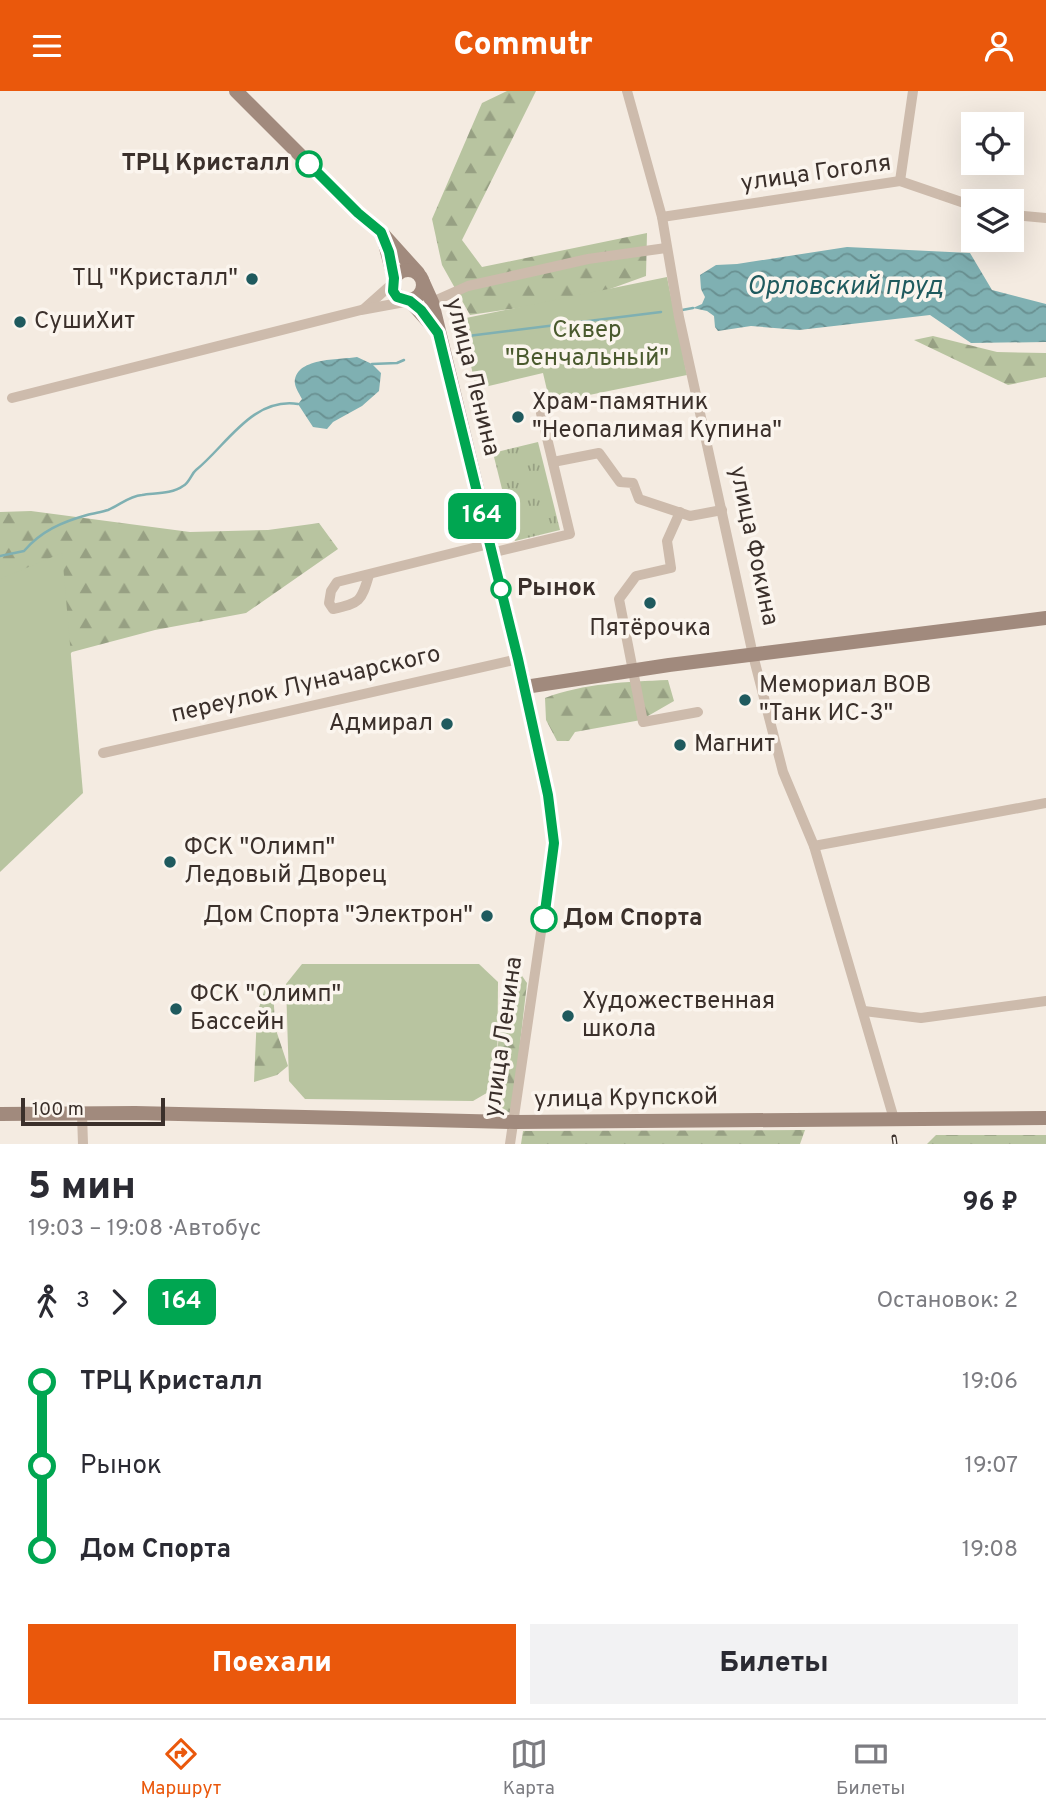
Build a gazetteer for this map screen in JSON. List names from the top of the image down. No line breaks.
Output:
{"streets":{"main road":["улица Ленина","улица Фокина","улица Крупской"],"street":["улица Гоголя","переулок Луначарского"]},"crossings":[["улица Гоголя","улица Фокина"],["улица Ленина","улица Фокина"],["улица Ленина","переулок Луначарского"],["улица Ленина","улица Крупской"]],"water":["Орловский пруд"],"parks":["Сквер \"Венчальный\""],"places":["ТРЦ Кристалл","ТЦ \"Кристалл\"","СушиХит","Храм-памятник \"Неопалимая Купина\"","Рынок","Пятёрочка","Мемориал ВОВ \"Танк ИС-3\"","Адмирал","Магнит","ФСК \"Олимп\" Ледовый Дворец","Дом Спорта \"Электрон\"","Дом Спорта","ФСК \"Олимп\" Бассейн","Художественная школа"],"lines":["bus line 164"],"scale_bar":"100 m","page":{"header":"Commutr","on_map":"164","scale":"100 m","heading":["5 мин","19:03 – 19:08 · Автобус","96 ₽"],"legs":["3","164","Остановок: 2"],"list":[{"name":"ТРЦ Кристалл","value":"19:06"},{"name":"Рынок","value":"19:07"},{"name":"Дом Спорта","value":"19:08"}],"buttons":["Поехали","Билеты"],"tabs":["Маршрут","Карта","Билеты"]}}
